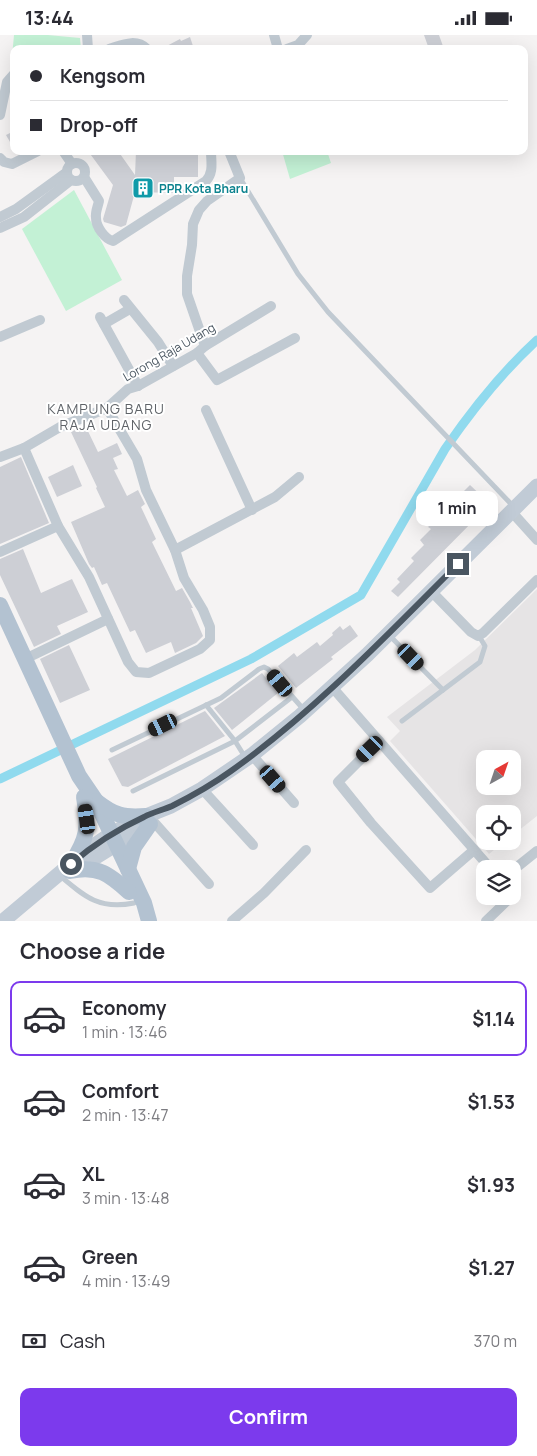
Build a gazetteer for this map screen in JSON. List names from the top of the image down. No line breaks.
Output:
{"streets":{"street":["Lorong Raja Udang"]},"districts":["KAMPUNG BARU RAJA UDANG"],"places":{"building":["PPR Kota Bharu"]},"north":"top right","page":{"status":"13:44","banner":["Kengsom","Drop-off"],"bubble":"1 min","heading":"Choose a ride","list":[{"name":"Economy","note":"1 min · 13:46","value":"$1.14"},{"name":"Comfort","note":"2 min · 13:47","value":"$1.53"},{"name":"XL","note":"3 min · 13:48","value":"$1.93"},{"name":"Green","note":"4 min · 13:49","value":"$1.27"}],"pay":["Cash","370 m"],"buttons":"Confirm"}}
